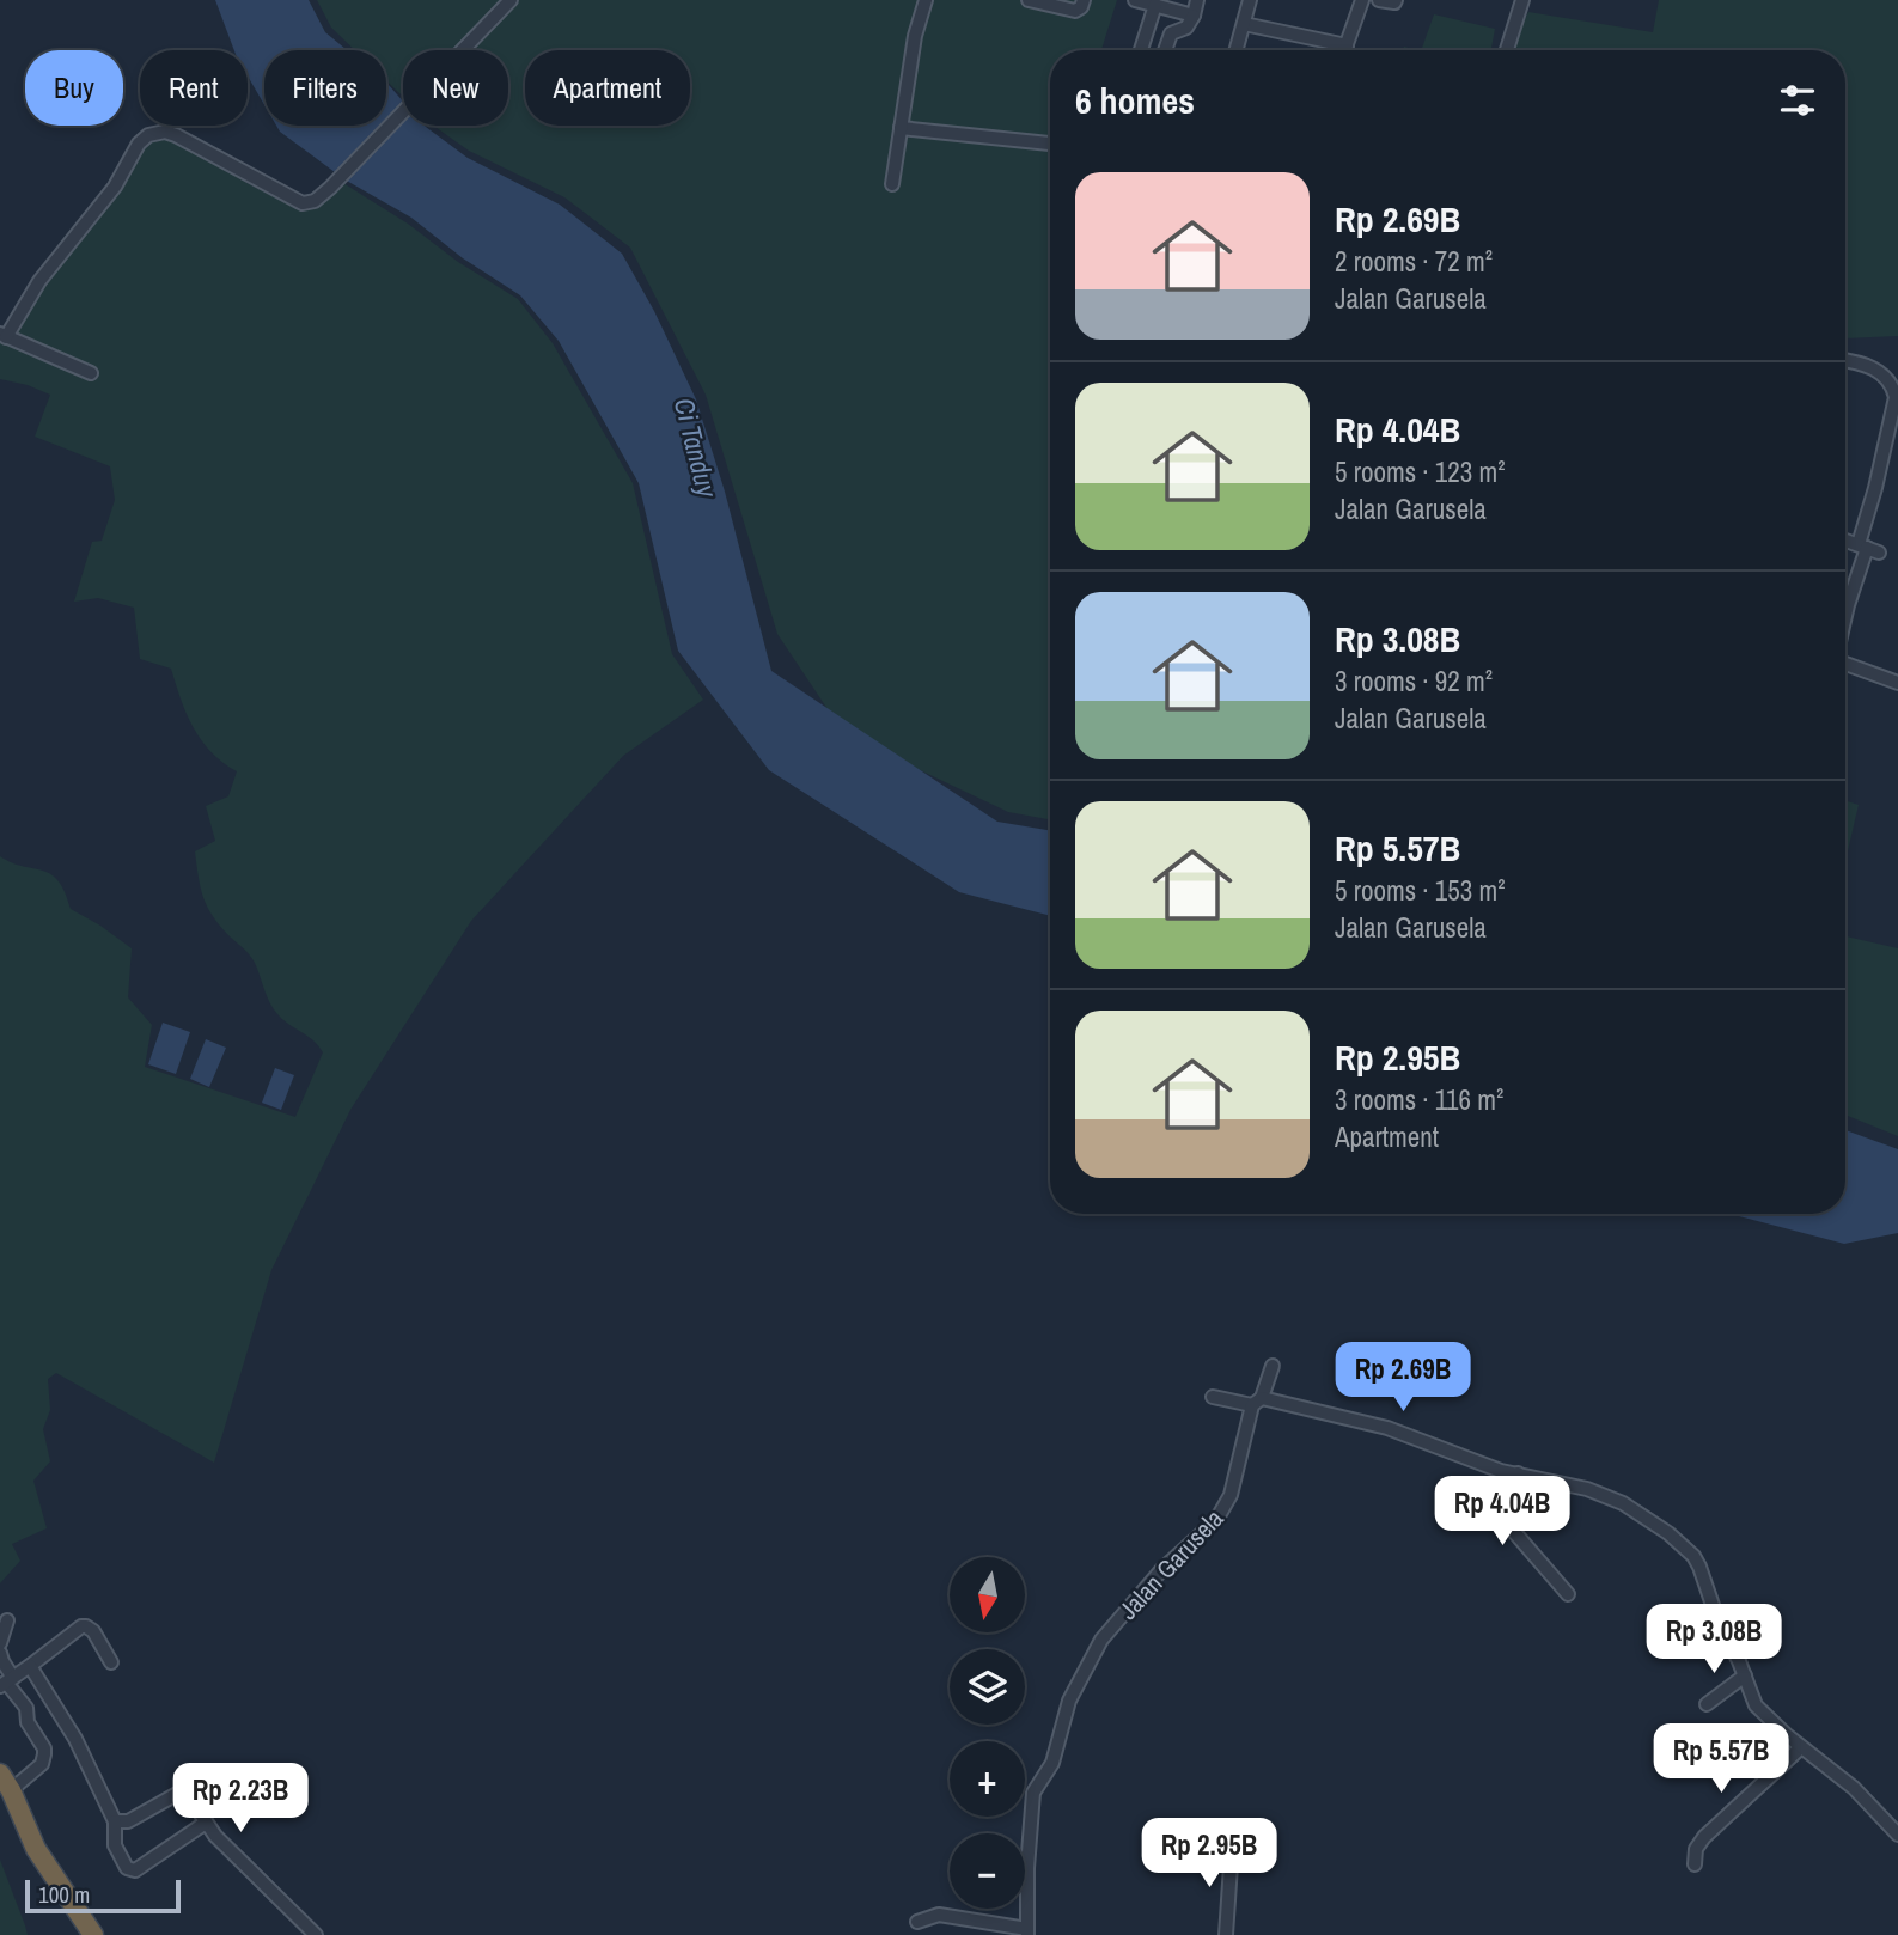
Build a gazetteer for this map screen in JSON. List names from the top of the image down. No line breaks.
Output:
{"streets":{"street":["Jalan Garusela"]},"water":["Ci Tanduy"],"scale_bar":"100 m","north":"bottom","page":{"chip":["Buy","Rent","Filters","New","Apartment"],"heading":"6 homes","list":[{"name":"Rp 2.69B","note":"2 rooms · 72 m² · Jalan Garusela"},{"name":"Rp 4.04B","note":"5 rooms · 123 m² · Jalan Garusela"},{"name":"Rp 3.08B","note":"3 rooms · 92 m² · Jalan Garusela"},{"name":"Rp 5.57B","note":"5 rooms · 153 m² · Jalan Garusela"},{"name":"Rp 2.95B","note":"3 rooms · 116 m² · Apartment"}],"price":["Rp 2.69B","Rp 4.04B","Rp 3.08B","Rp 5.57B","Rp 2.23B","Rp 2.95B"],"map_buttons":["+","−"],"scale":"100 m"}}
